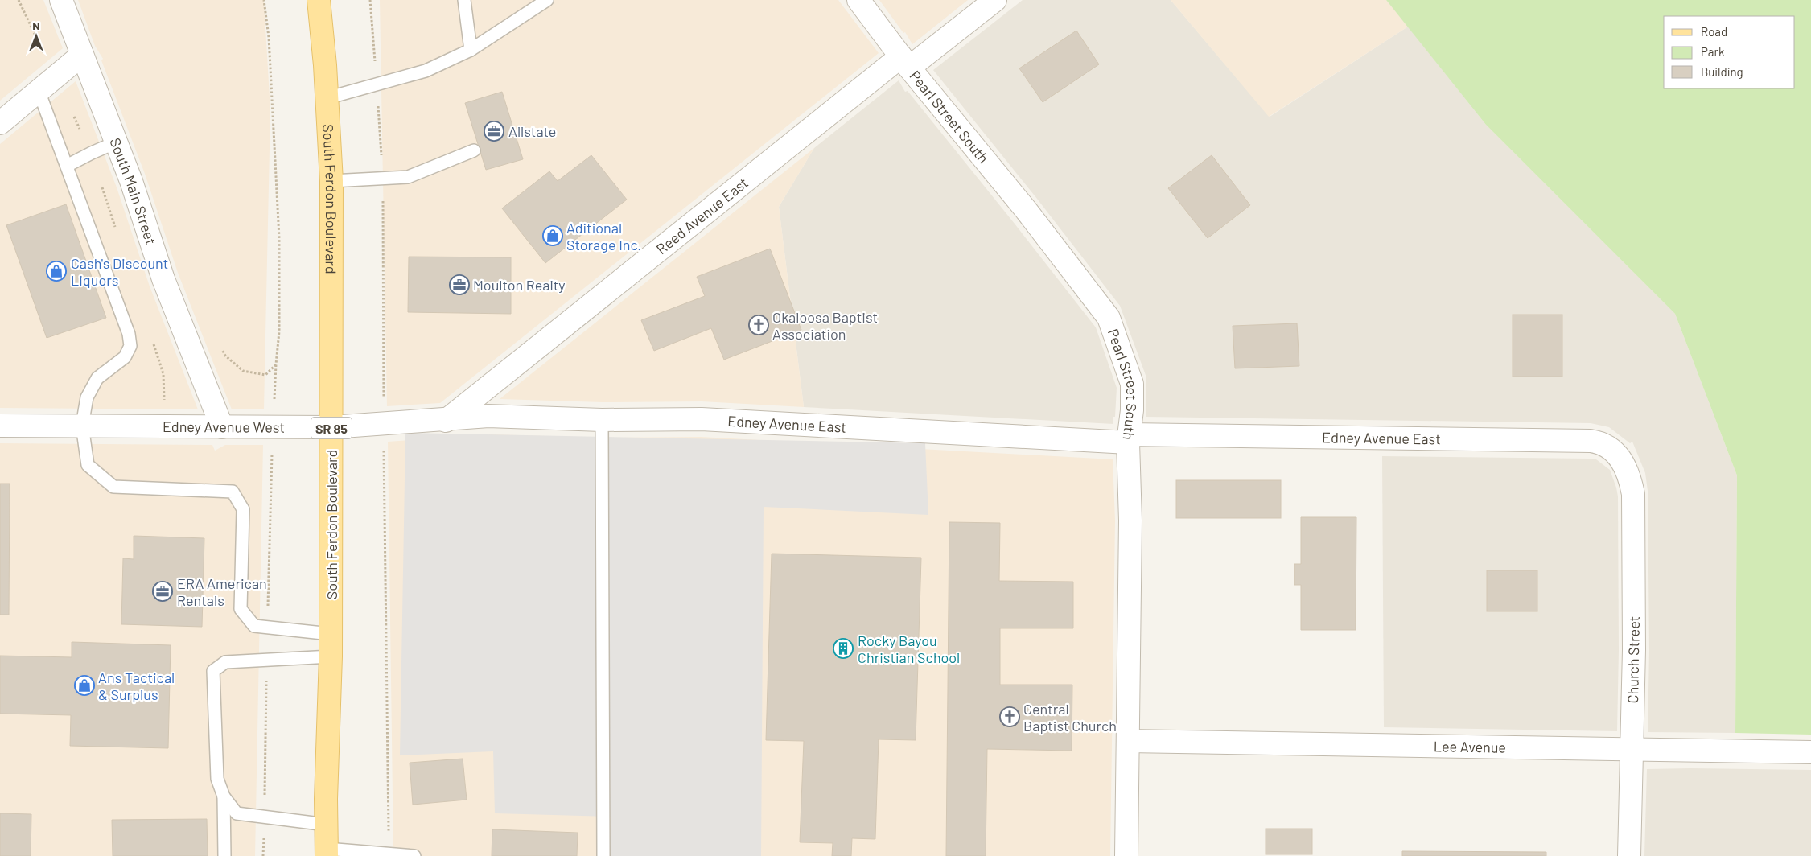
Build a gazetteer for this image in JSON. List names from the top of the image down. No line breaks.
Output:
{"streets":{"main road":["South Ferdon Boulevard","SR 85"],"street":["Pearl Street South","South Main Street","Reed Avenue East","Edney Avenue East","Edney Avenue West","Church Street","Lee Avenue"]},"crossings":[["Pearl Street South","Reed Avenue East"],["Pearl Street South","Edney Avenue East"],["Pearl Street South","Lee Avenue"],["South Main Street","Edney Avenue West"],["South Ferdon Boulevard","Edney Avenue West"],["Reed Avenue East","Edney Avenue East"],["Reed Avenue East","Edney Avenue West"],["Edney Avenue East","Edney Avenue West"],["Edney Avenue East","Church Street"],["Church Street","Lee Avenue"]],"places":{"office":["Allstate","Moulton Realty","ERA American Rentals"],"shop":["Aditional Storage Inc.","Cash's Discount Liquors","Ans Tactical & Surplus"],"church":["Okaloosa Baptist Association","Central Baptist Church"],"building":["Rocky Bayou Christian School"]},"legend":["Road","Park","Building"],"north":"top"}
